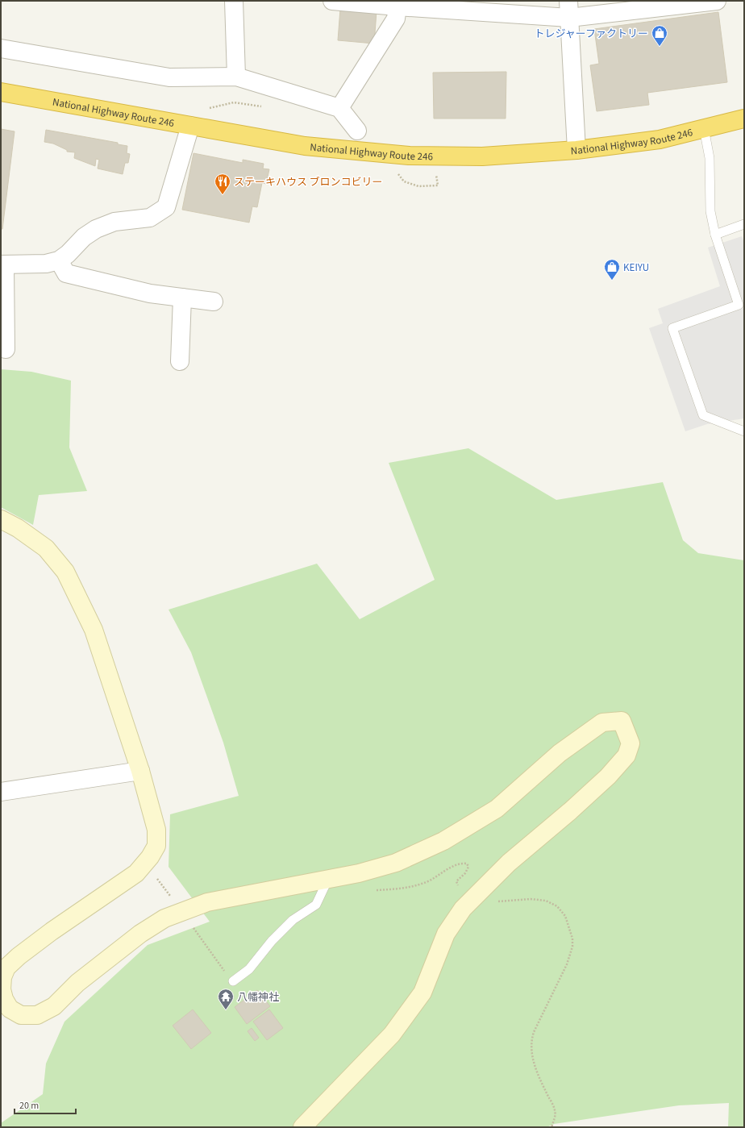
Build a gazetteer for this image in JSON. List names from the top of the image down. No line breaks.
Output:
{"streets":{"highway":["National Highway Route 246"]},"places":{"shop":["トレジャーファクトリー","KEIYU"],"restaurant":["ステーキハウス ブロンコビリー"],"temple":["八幡神社"]},"scale_bar":"20 m"}
